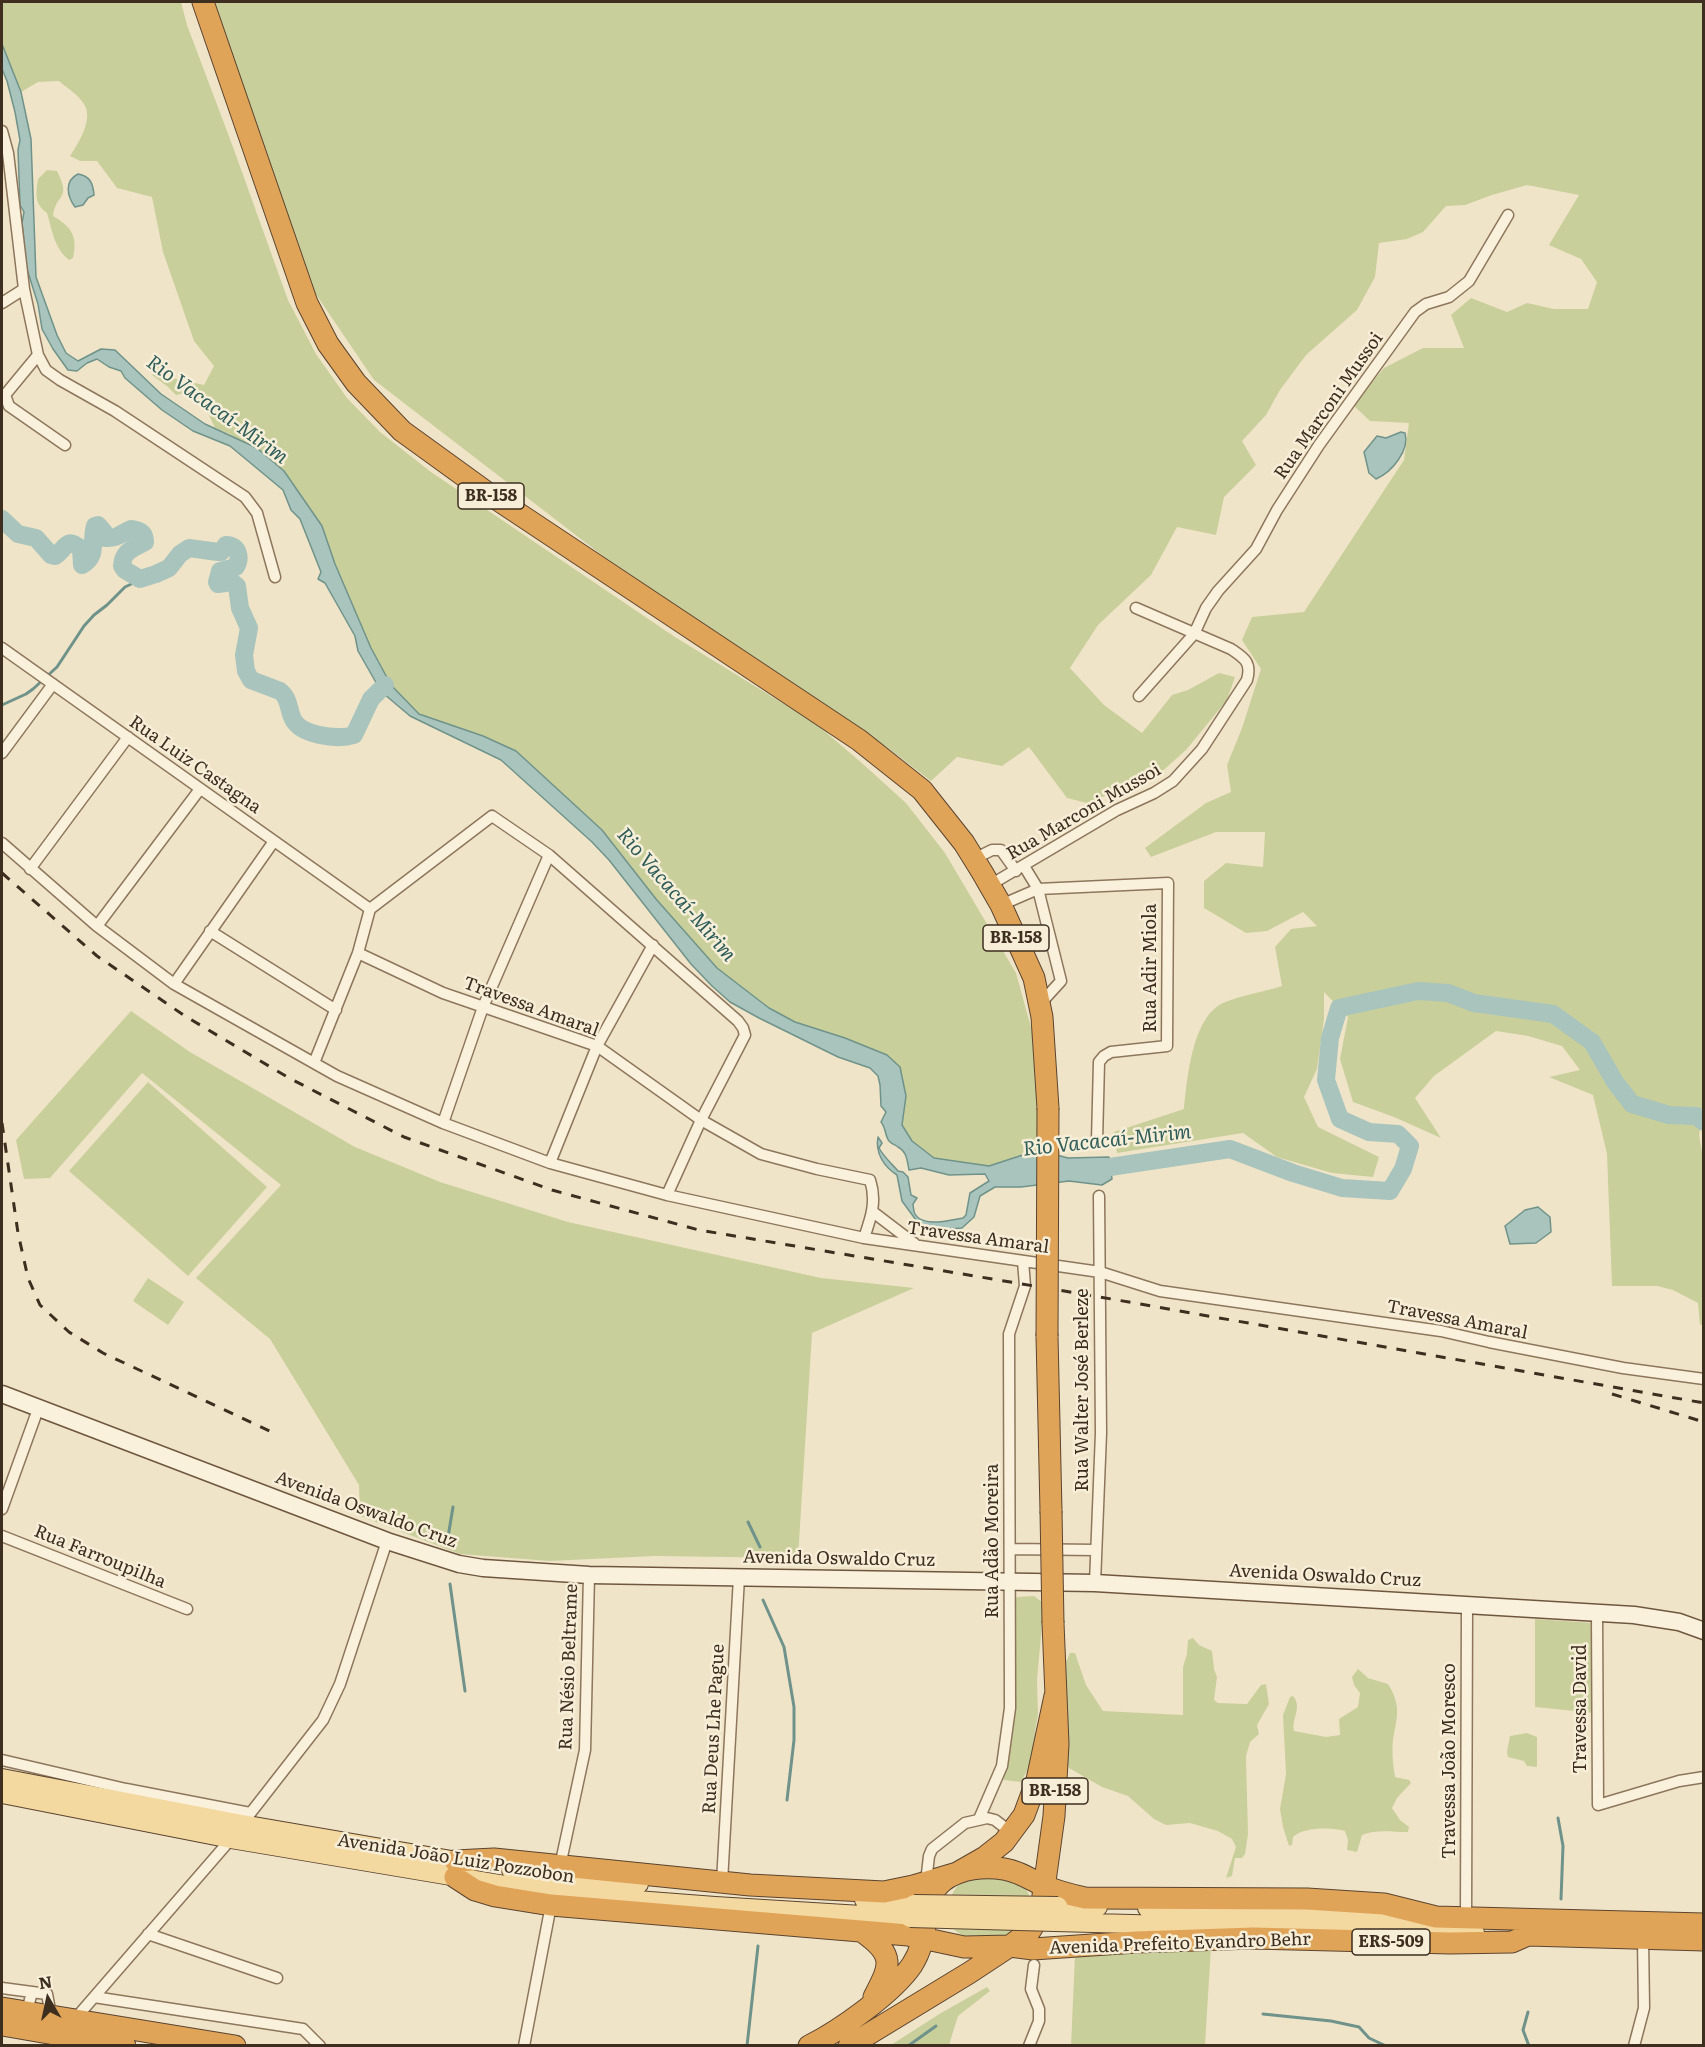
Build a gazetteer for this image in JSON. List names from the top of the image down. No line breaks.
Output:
{"streets":{"highway":["BR-158","ERS-509","Avenida Prefeito Evandro Behr"],"main road":["Avenida João Luiz Pozzobon"],"street":["Rua Marconi Mussoi","Rua Luiz Castagna","Rua Adir Miola","Travessa Amaral","Rua Walter José Berleze","Avenida Oswaldo Cruz","Rua Adão Moreira","Rua Farroupilha","Rua Nésio Beltrame","Travessa David","Rua Deus Lhe Pague","Travessa João Moresco"]},"crossings":[["Rua Marconi Mussoi","BR-158"],["BR-158","Avenida Prefeito Evandro Behr"],["Travessa Amaral","Rua Walter José Berleze"],["Travessa Amaral","Rua Adão Moreira"],["Rua Walter José Berleze","Avenida Oswaldo Cruz"],["Avenida Oswaldo Cruz","Rua Adão Moreira"],["Avenida Oswaldo Cruz","Rua Nésio Beltrame"],["Avenida Oswaldo Cruz","Travessa David"],["Avenida Oswaldo Cruz","Rua Deus Lhe Pague"],["Avenida Oswaldo Cruz","Travessa João Moresco"],["Travessa João Moresco","Avenida Prefeito Evandro Behr"],["Avenida João Luiz Pozzobon","Avenida Prefeito Evandro Behr"]],"water":["Rio Vacacaí-Mirim"],"north":"top"}
